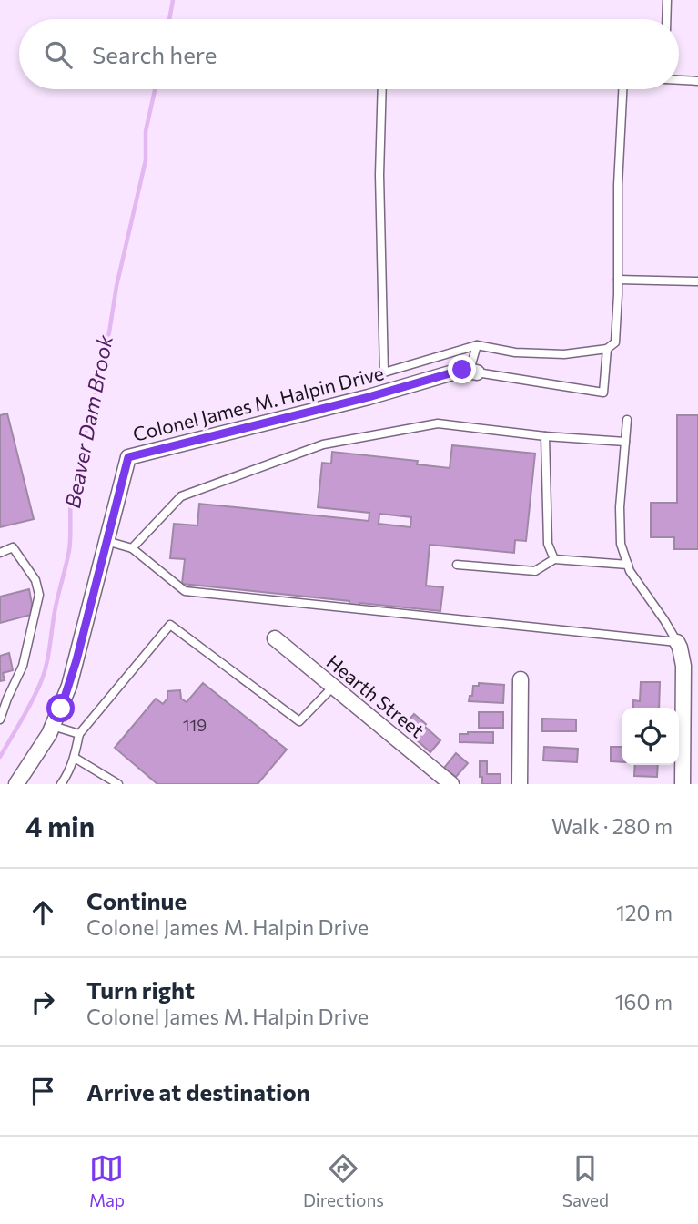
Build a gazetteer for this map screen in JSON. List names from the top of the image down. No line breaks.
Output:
{"streets":{"street":["Colonel James M. Halpin Drive","Hearth Street"]},"water":["Beaver Dam Brook"],"house_numbers":["119"],"page":{"search":"Search here","heading":["4 min","Walk · 280 m"],"list":[["Continue","Colonel James M. Halpin Drive","120 m"],["Turn right","Colonel James M. Halpin Drive","160 m"],"Arrive at destination"],"nav":["Map","Directions","Saved"]}}
